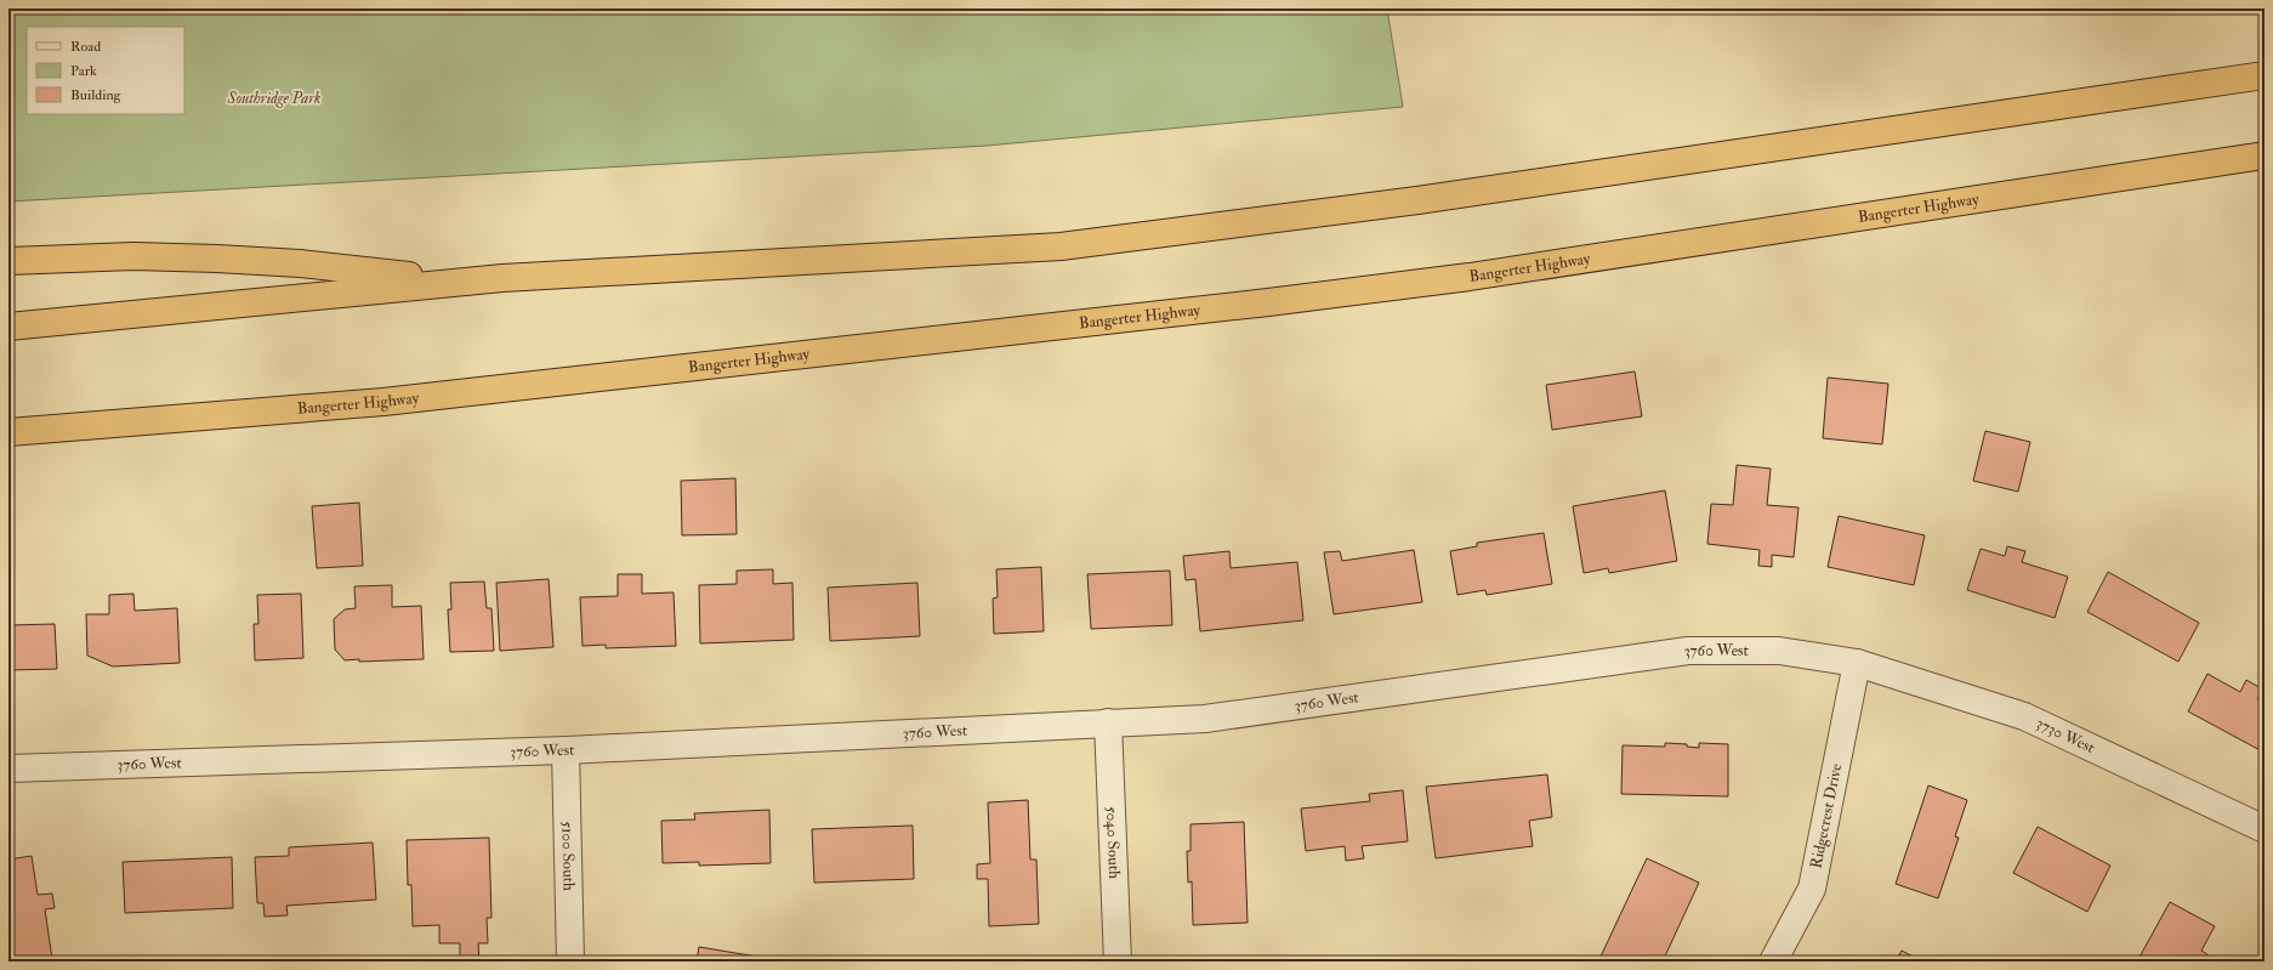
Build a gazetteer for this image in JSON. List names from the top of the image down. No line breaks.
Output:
{"streets":{"highway":["Bangerter Highway"],"street":["3760 West","3730 West","Ridgecrest Drive","5040 South","5100 South"]},"crossings":[["3760 West","3730 West"],["3760 West","Ridgecrest Drive"],["3760 West","5040 South"],["3760 West","5100 South"],["3730 West","Ridgecrest Drive"]],"parks":["Southridge Park"],"legend":["Road","Park","Building"]}
